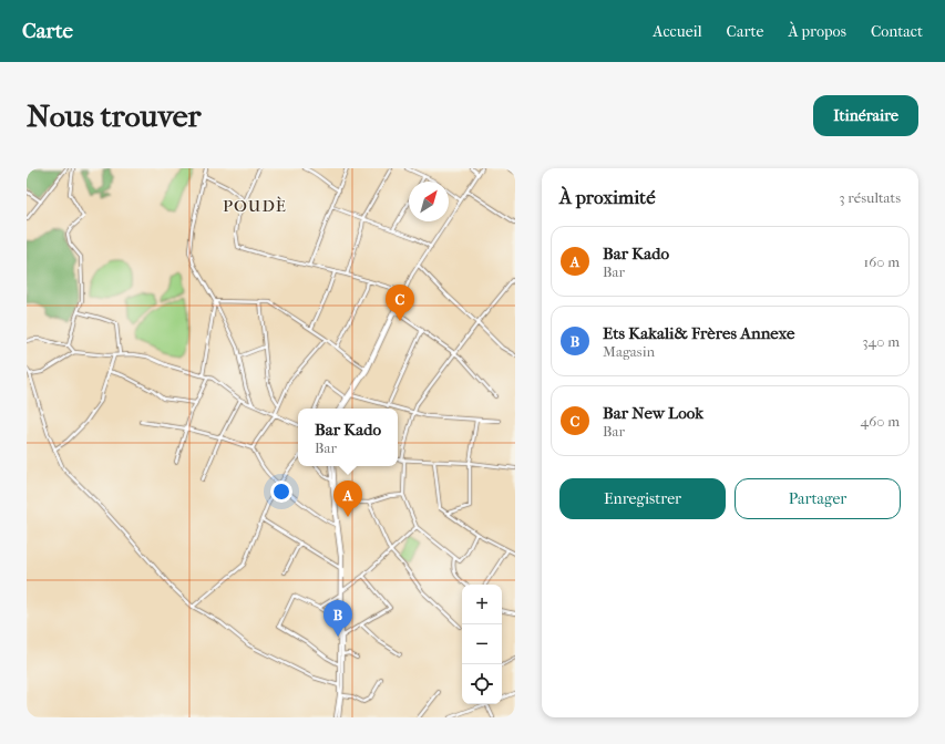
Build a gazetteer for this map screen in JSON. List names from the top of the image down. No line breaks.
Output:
{"districts":["POUDÈ"],"north":"top right","page":{"header":"Carte","nav":["Accueil","Carte","À propos","Contact"],"buttons":["Itinéraire",["Enregistrer","Partager"]],"title":"Nous trouver","heading":["À proximité","3 résultats"],"list":[{"mark":"A","name":"Bar Kado","note":"Bar","value":"160 m"},{"mark":"B","name":"Ets Kakali& Frères Annexe","note":"Magasin","value":"340 m"},{"mark":"C","name":"Bar New Look","note":"Bar","value":"460 m"}],"pins":["C","A","B"],"popup":["Bar Kado","Bar"],"map_buttons":["+","−"]}}
